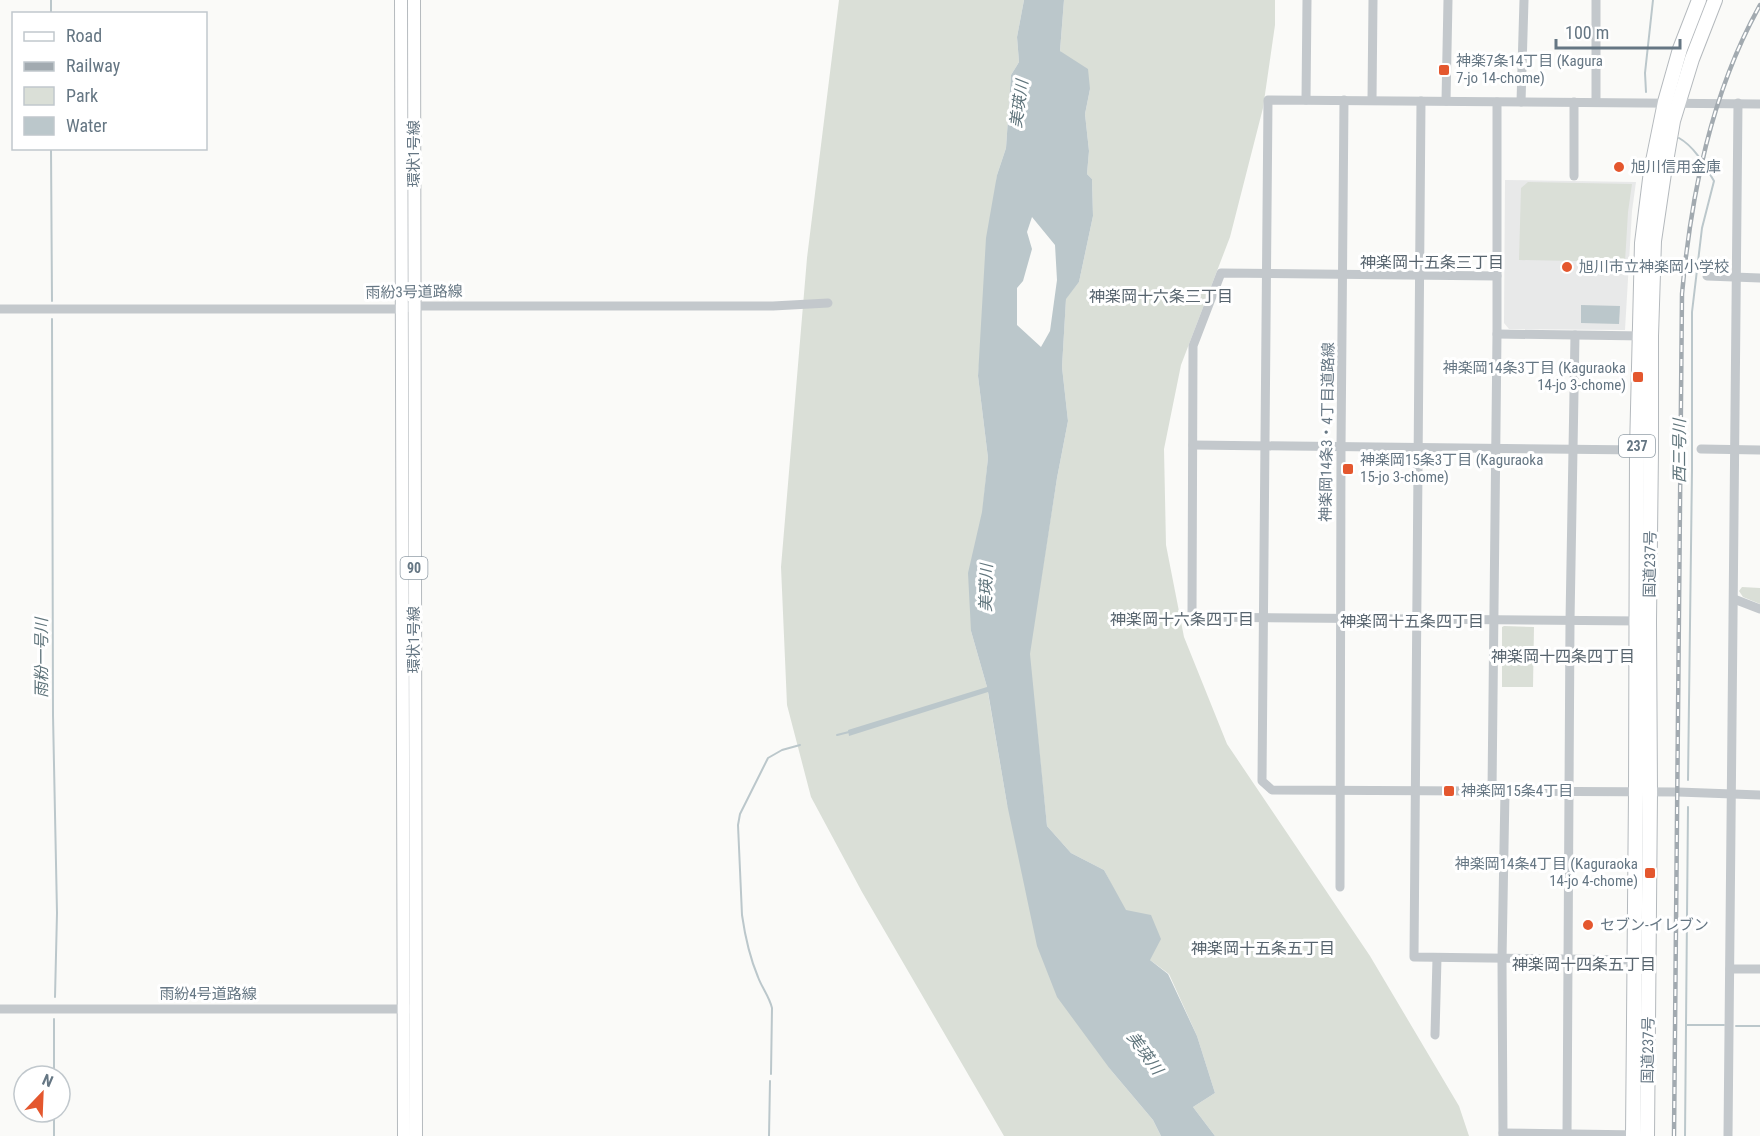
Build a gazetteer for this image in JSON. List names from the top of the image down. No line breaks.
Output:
{"streets":{"highway":["237","国道237号"],"main road":["環状1号線","90"],"street":["雨紛3号道路線","神楽岡14条3・4丁目道路線","雨紛4号道路線"]},"crossings":[["環状1号線","雨紛3号道路線"],["環状1号線","雨紛4号道路線"]],"districts":["神楽岡十五条三丁目","神楽岡十六条三丁目","神楽岡十六条四丁目","神楽岡十五条四丁目","神楽岡十四条四丁目","神楽岡十五条五丁目","神楽岡十四条五丁目"],"water":["美瑛川","西三号川","雨粉一号川"],"places":{"transit":["神楽7条14丁目 (Kagura 7-jo 14-chome)","神楽岡14条3丁目 (Kaguraoka 14-jo 3-chome)","神楽岡15条3丁目 (Kaguraoka 15-jo 3-chome)","神楽岡15条4丁目","神楽岡14条4丁目 (Kaguraoka 14-jo 4-chome)"],"other":["旭川信用金庫","旭川市立神楽岡小学校","セブン-イレブン"]},"legend":["Road","Railway","Park","Water"],"scale_bar":"100 m","north":"top right"}
